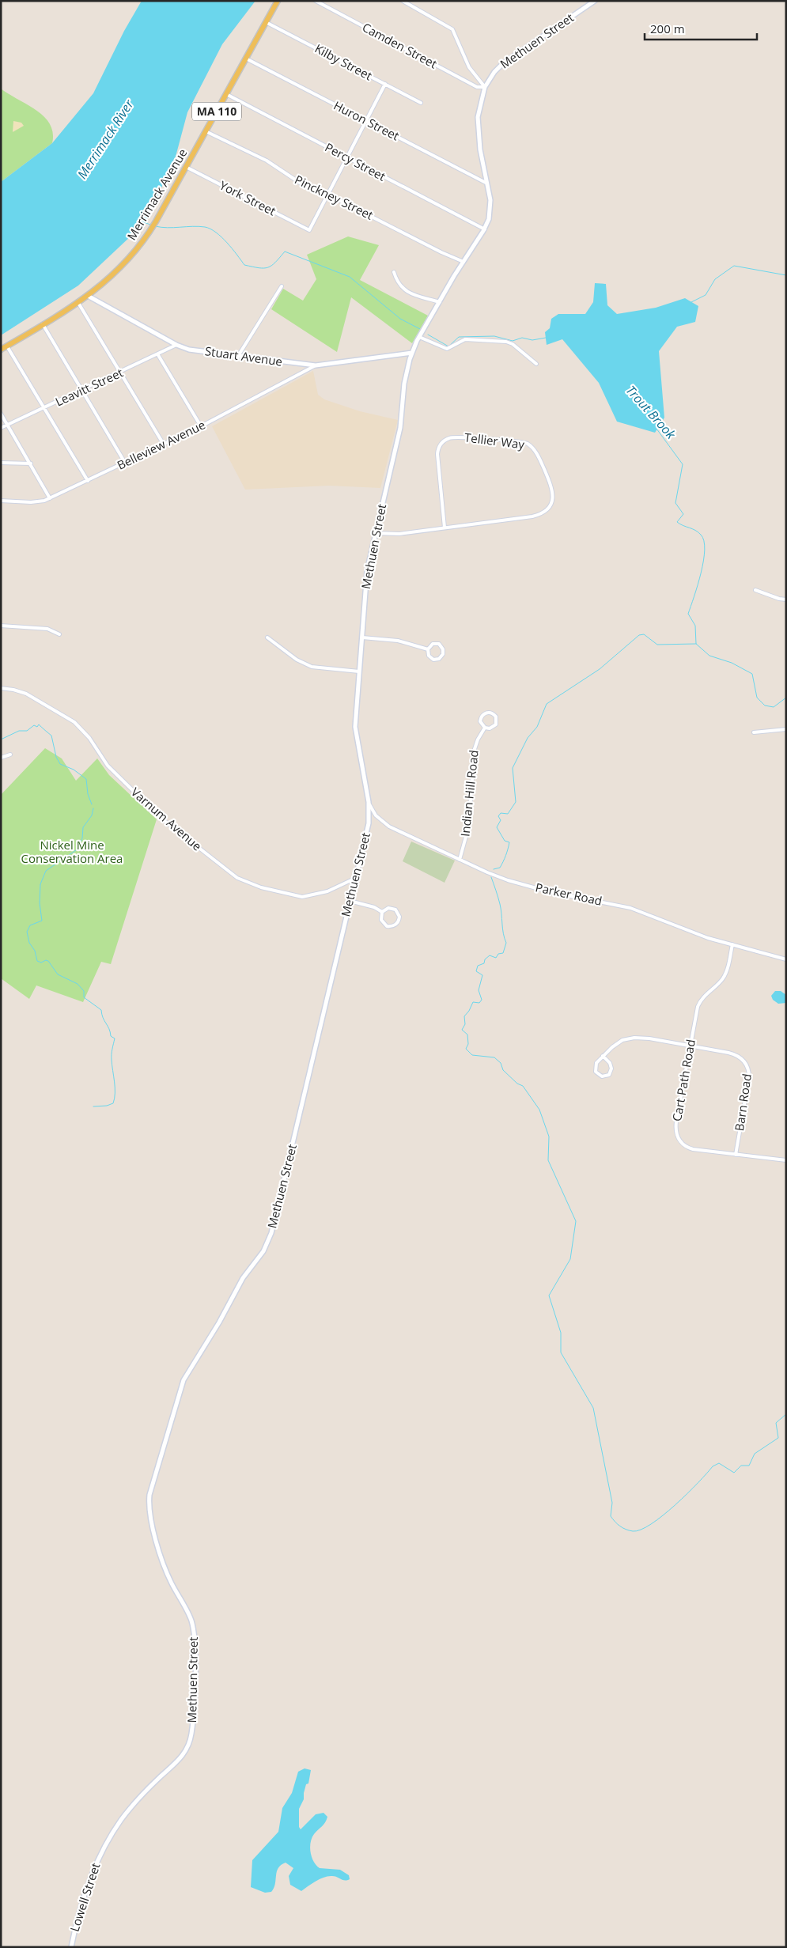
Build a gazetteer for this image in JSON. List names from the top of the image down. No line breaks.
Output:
{"streets":{"main road":["MA 110","Merrimack Avenue"],"street":["Methuen Street","Camden Street","Kilby Street","Huron Street","Percy Street","Pinckney Street","York Street","Stuart Avenue","Leavitt Street","Tellier Way","Belleview Avenue","Indian Hill Road","Varnum Avenue","Parker Road","Cart Path Road","Barn Road","Lowell Street"]},"crossings":[["Methuen Street","Camden Street"],["Methuen Street","Huron Street"],["Methuen Street","Percy Street"],["Methuen Street","Pinckney Street"],["Methuen Street","Stuart Avenue"],["Methuen Street","Tellier Way"],["Methuen Street","Varnum Avenue"],["Methuen Street","Parker Road"],["Methuen Street","Lowell Street"],["Kilby Street","Merrimack Avenue"],["Huron Street","Merrimack Avenue"],["Percy Street","Merrimack Avenue"],["Merrimack Avenue","Pinckney Street"],["Merrimack Avenue","York Street"],["Merrimack Avenue","Stuart Avenue"],["Pinckney Street","York Street"],["Stuart Avenue","Leavitt Street"],["Stuart Avenue","Belleview Avenue"],["Indian Hill Road","Parker Road"],["Parker Road","Cart Path Road"],["Cart Path Road","Barn Road"]],"water":["Merrimack River","Trout Brook"],"parks":["Nickel Mine Conservation Area"],"scale_bar":"200 m"}
